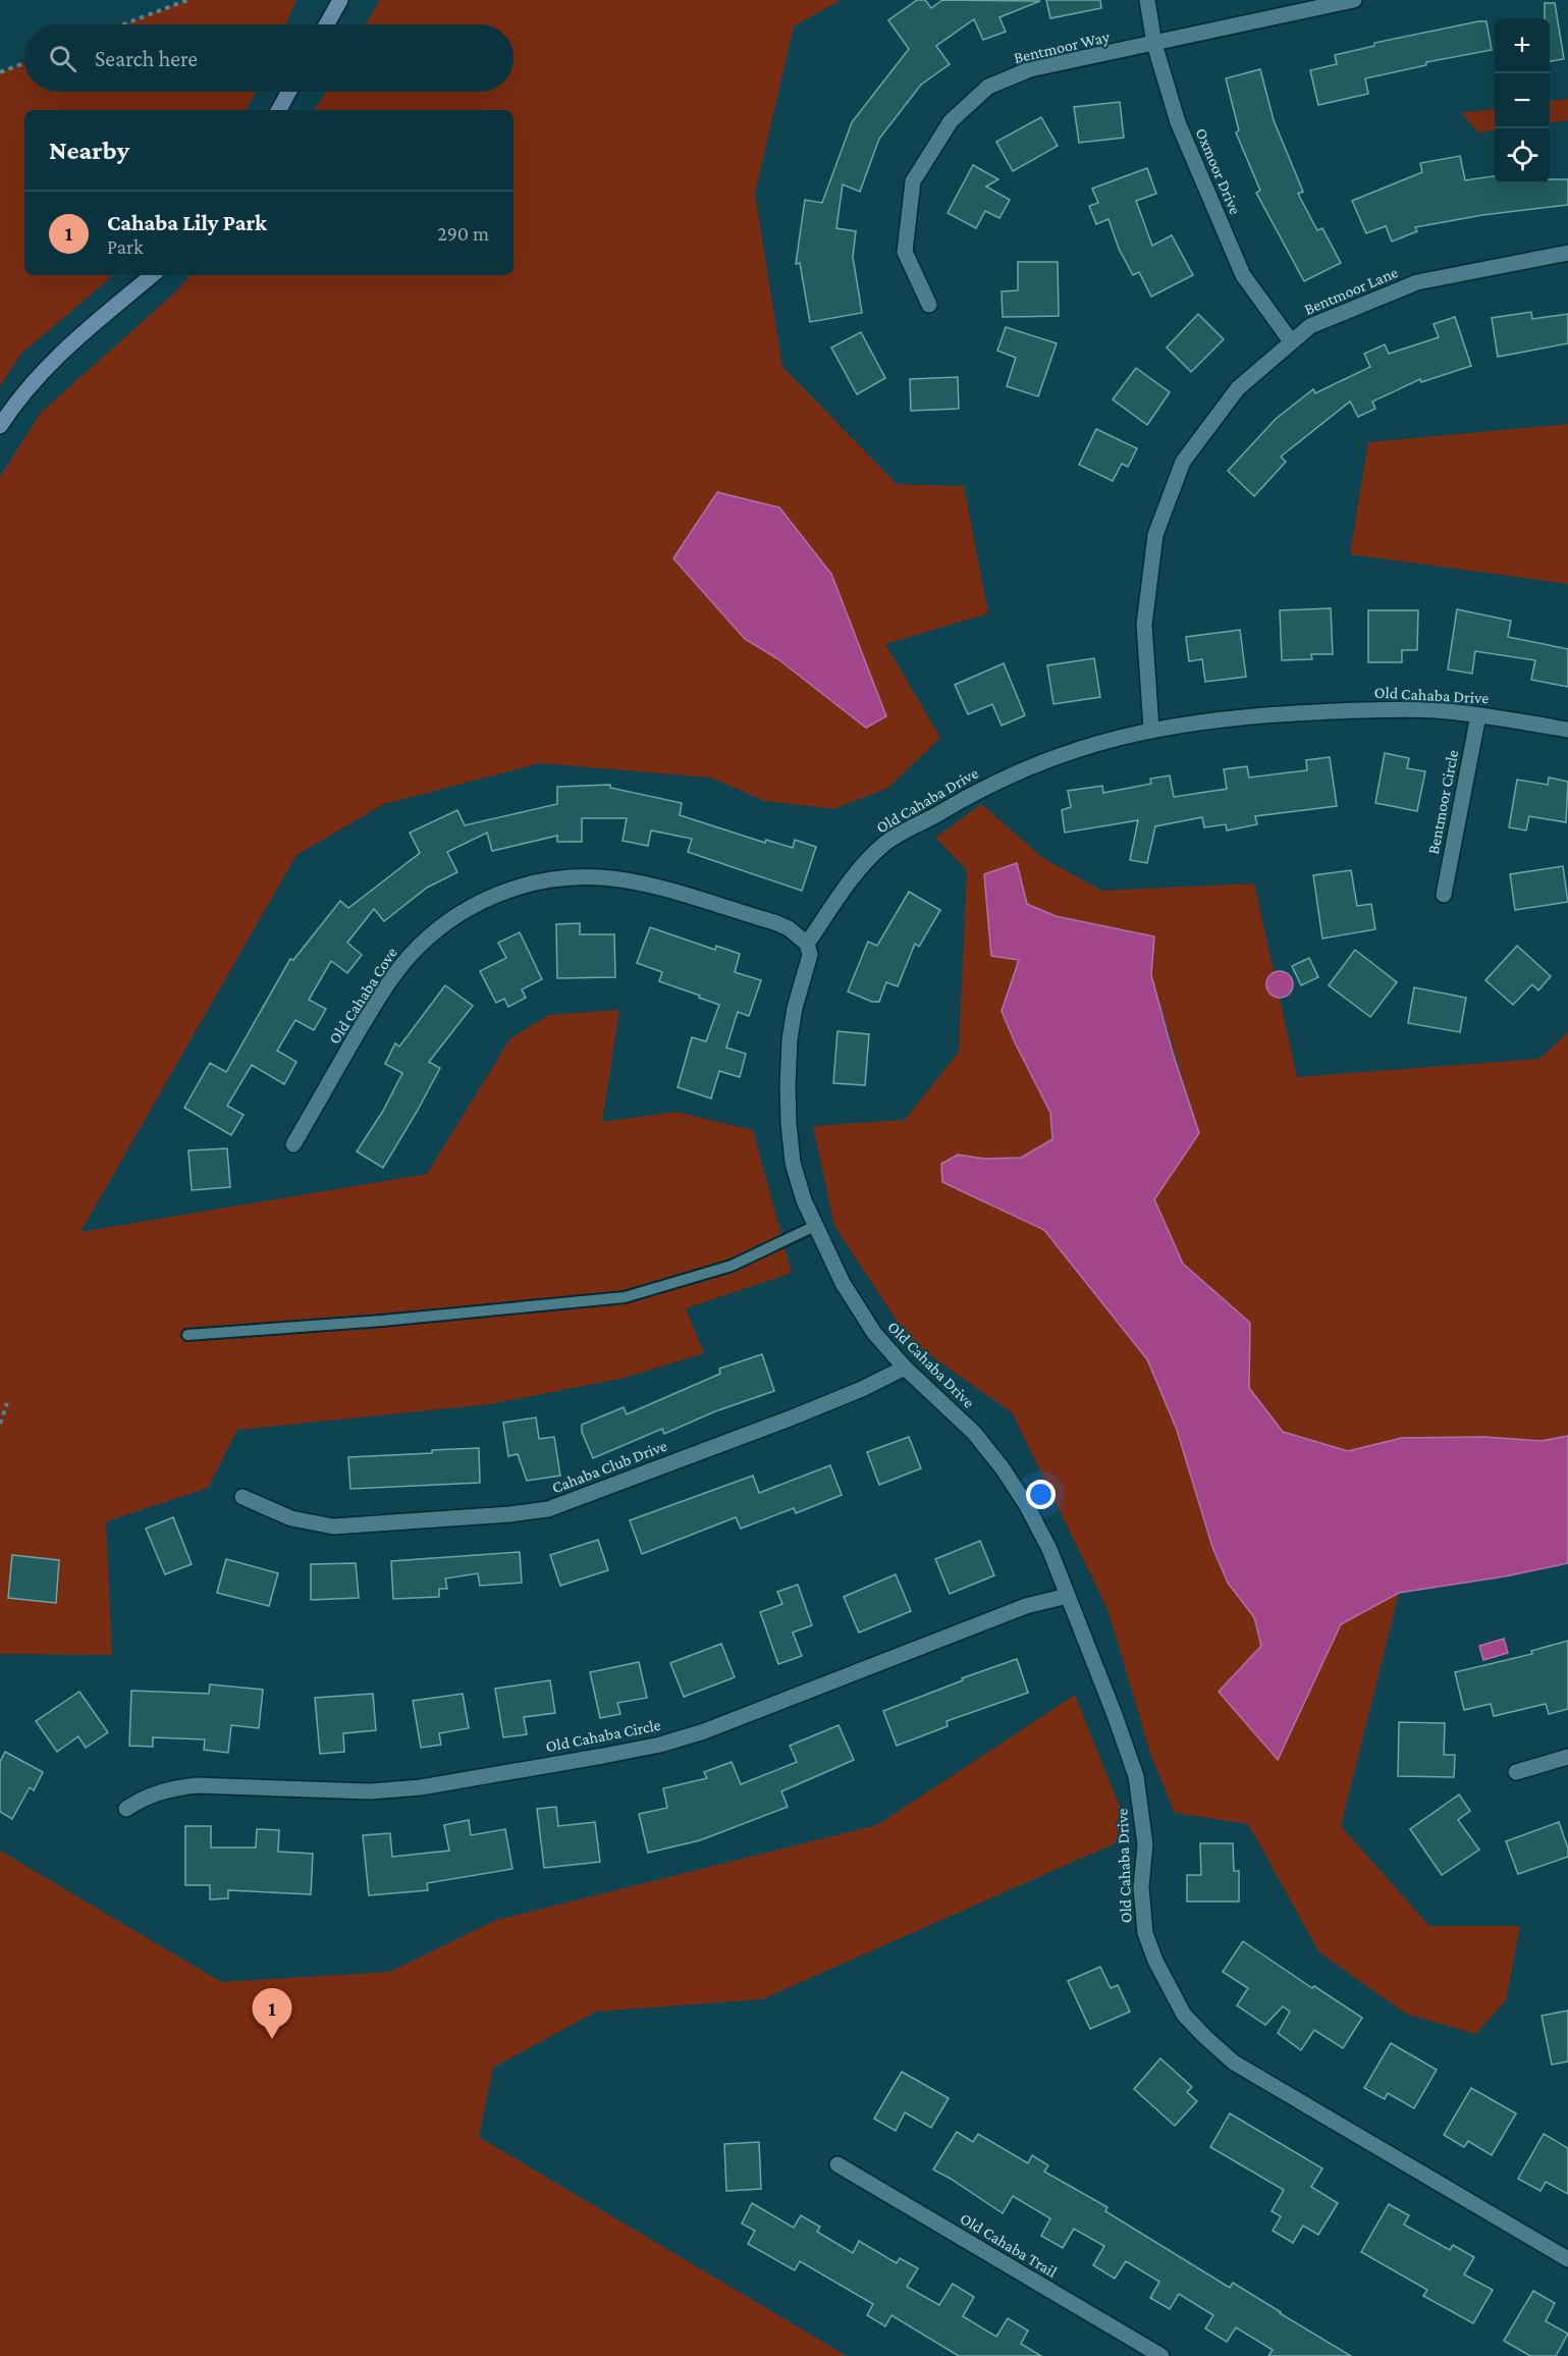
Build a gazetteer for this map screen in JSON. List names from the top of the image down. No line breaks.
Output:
{"streets":{"street":["Bentmoor Way","Oxmoor Drive","Bentmoor Lane","Old Cahaba Drive","Bentmoor Circle","Old Cahaba Cove","Cahaba Club Drive","Old Cahaba Circle","Old Cahaba Trail"]},"crossings":[["Bentmoor Way","Oxmoor Drive"],["Oxmoor Drive","Bentmoor Lane"],["Bentmoor Lane","Old Cahaba Drive"],["Old Cahaba Drive","Bentmoor Circle"],["Old Cahaba Drive","Old Cahaba Cove"],["Old Cahaba Drive","Cahaba Club Drive"],["Old Cahaba Drive","Old Cahaba Circle"]],"page":{"map_buttons":["+","−"],"search":"Search here","heading":"Nearby","list":[{"mark":"1","name":"Cahaba Lily Park","note":"Park","value":"290 m"}],"pins":"1"}}
